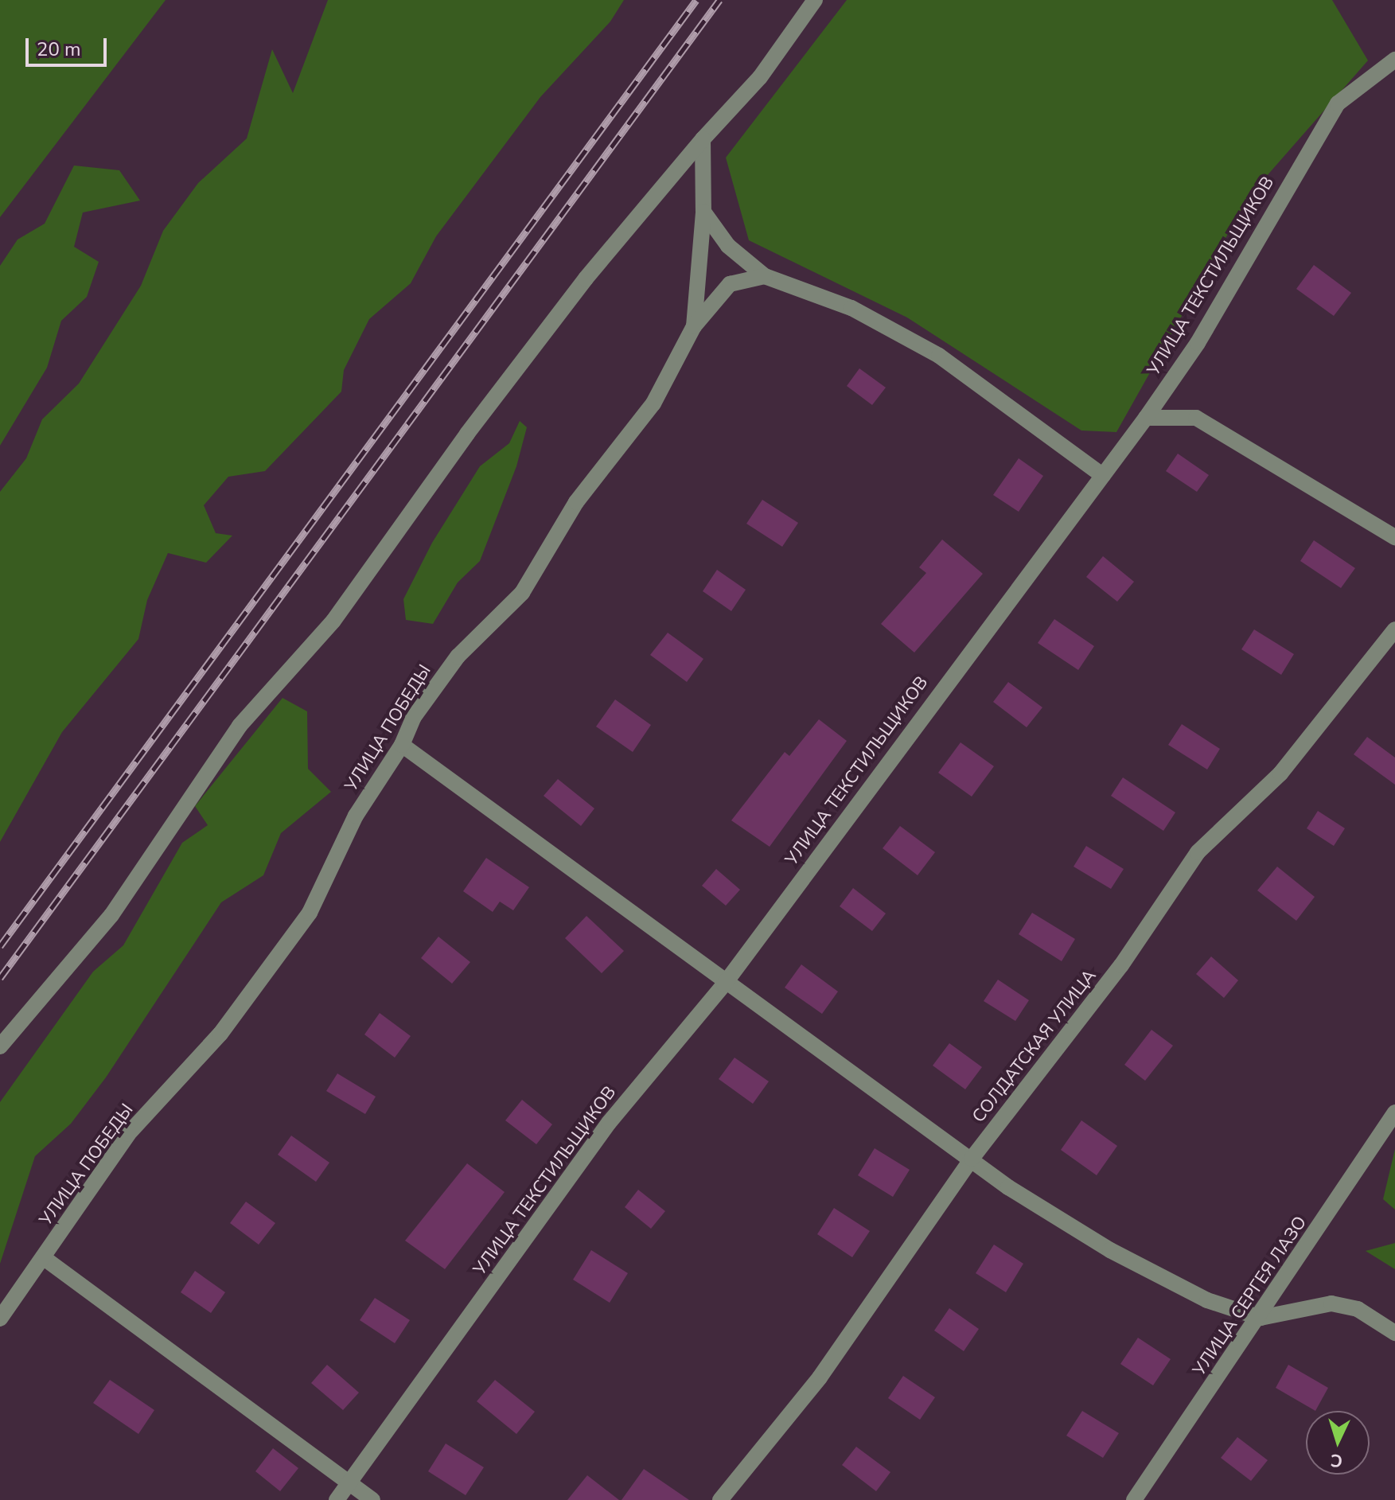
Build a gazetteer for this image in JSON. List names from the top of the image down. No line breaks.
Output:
{"streets":{"street":["УЛИЦА ТЕКСТИЛЬЩИКОВ","УЛИЦА ПОБЕДЫ","СОЛДАТСКАЯ УЛИЦА","УЛИЦА СЕРГЕЯ ЛАЗО"]},"scale_bar":"20 m","north":"bottom"}
